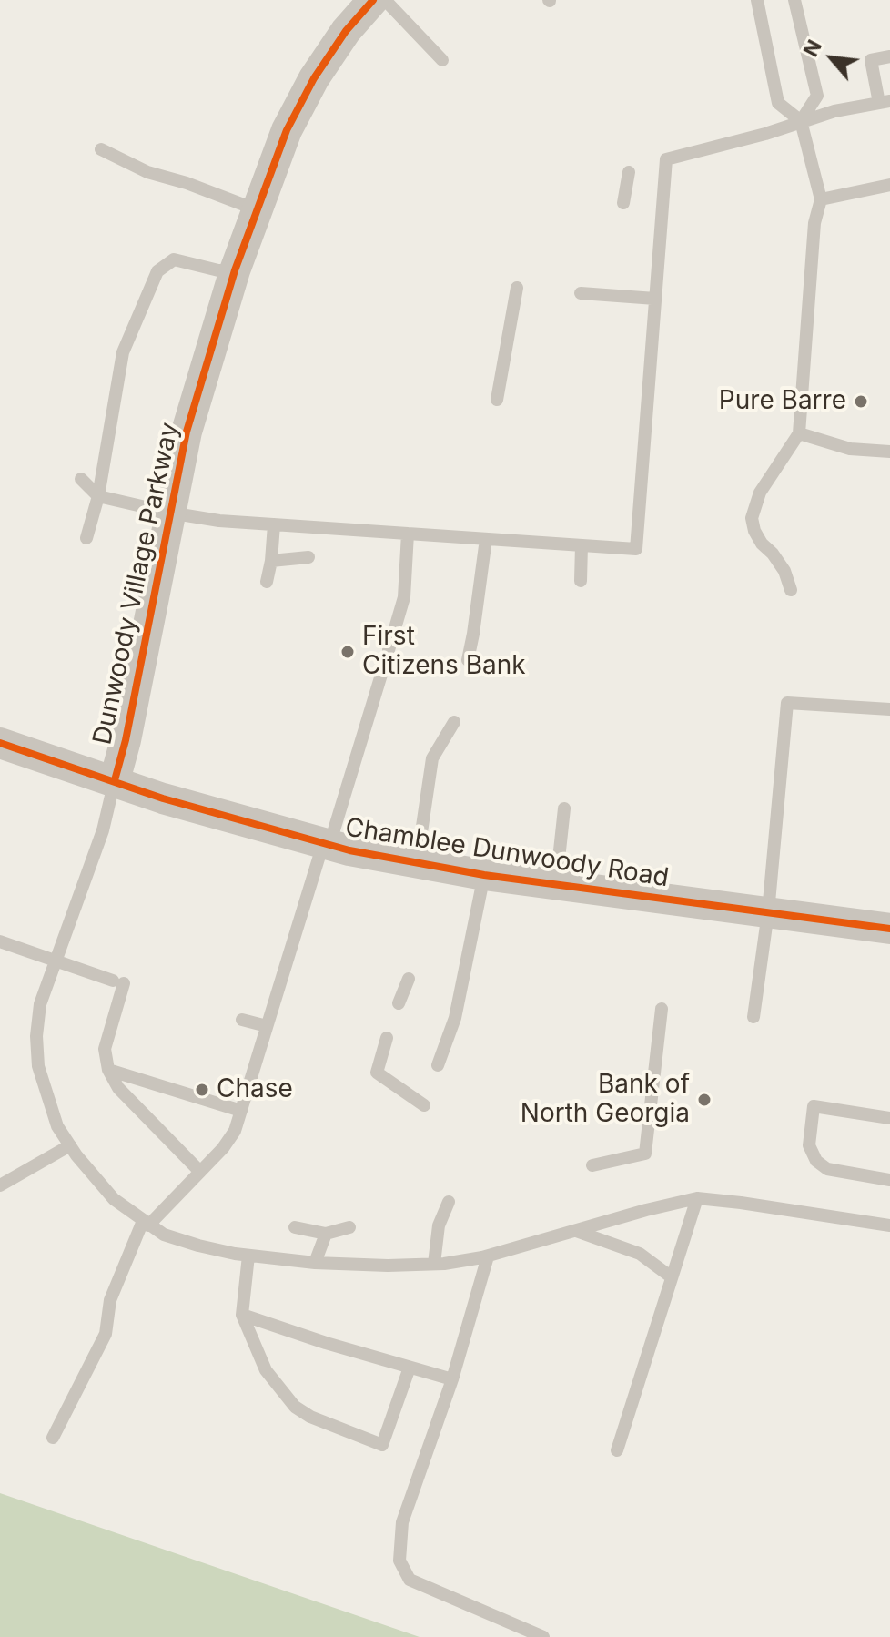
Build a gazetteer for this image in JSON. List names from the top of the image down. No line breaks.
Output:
{"streets":{"street":["Dunwoody Village Parkway","Chamblee Dunwoody Road"]},"crossings":[["Dunwoody Village Parkway","Chamblee Dunwoody Road"]],"places":["Pure Barre","First Citizens Bank","Chase","Bank of North Georgia"],"north":"top left"}
